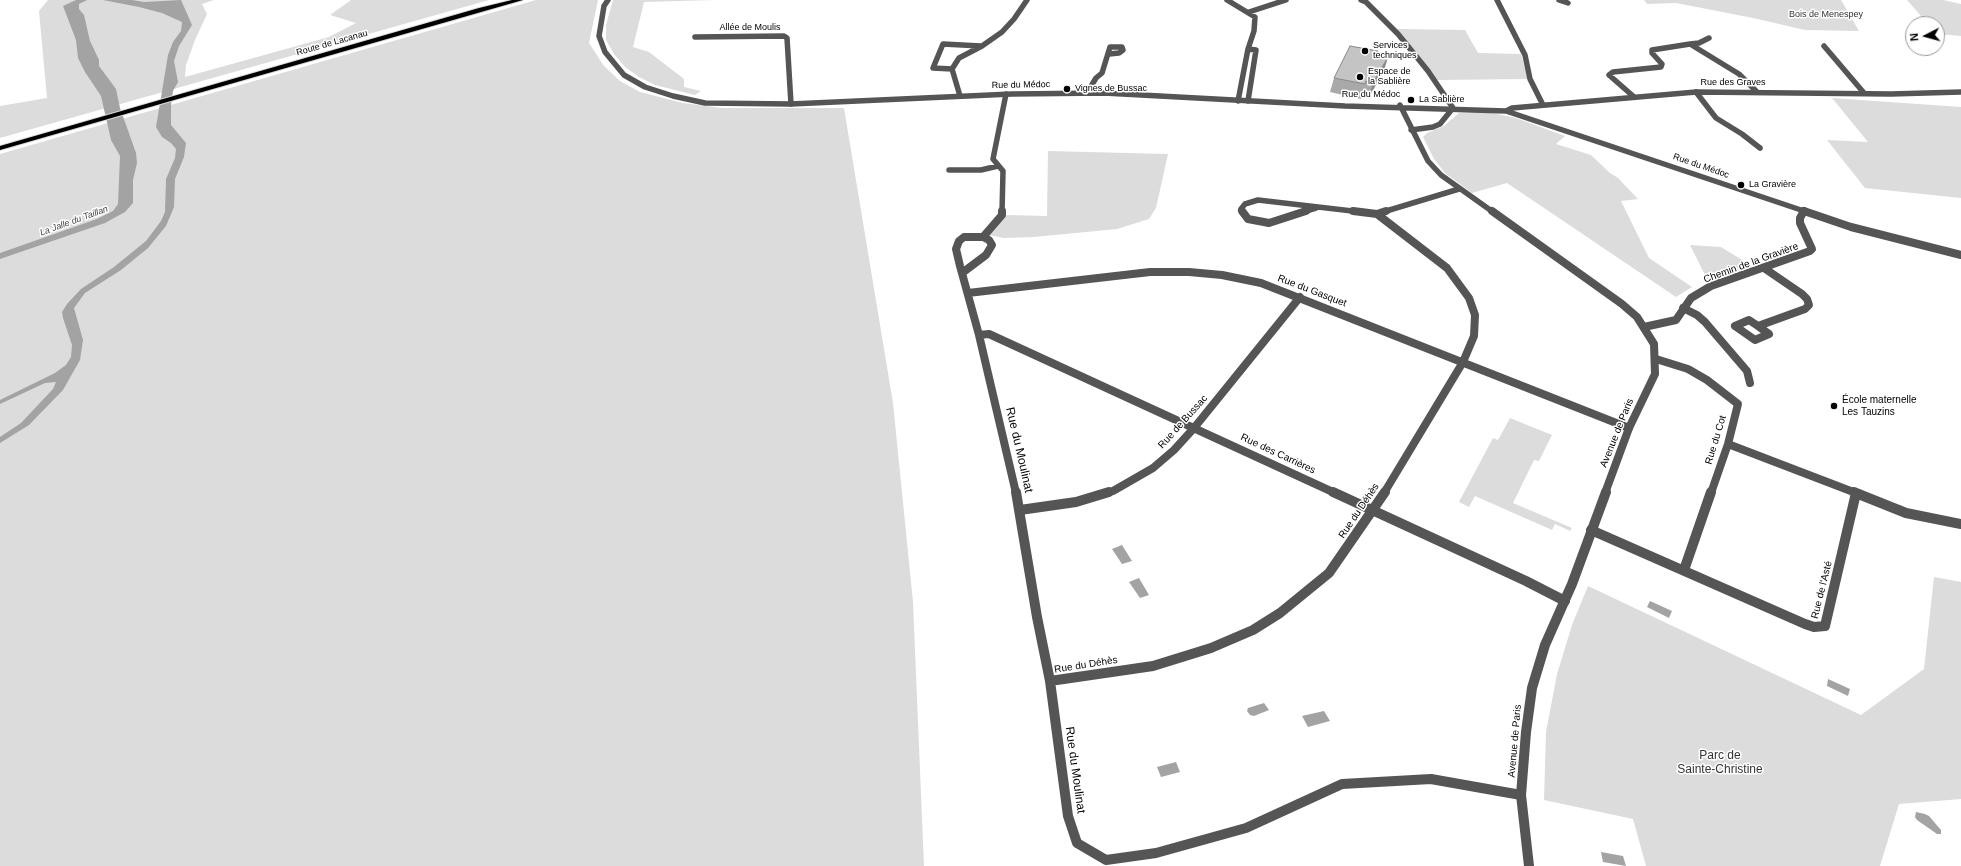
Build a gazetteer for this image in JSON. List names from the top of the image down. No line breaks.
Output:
{"streets":{"main road":["Route de Lacanau"],"street":["Allée de Moulis","Rue des Graves","Rue du Médoc","Chemin de la Gravière","Rue du Gasquet","Rue de Bussac","Avenue de Paris","Rue du Cot","Rue du Moulinat","Rue des Carrières","Rue du Déhès","Rue de l'Asté"]},"crossings":[["Allée de Moulis","Rue du Médoc"],["Rue des Graves","Rue du Médoc"],["Rue du Médoc","Chemin de la Gravière"],["Rue du Médoc","Avenue de Paris"],["Chemin de la Gravière","Avenue de Paris"],["Rue du Gasquet","Rue de Bussac"],["Rue du Gasquet","Avenue de Paris"],["Rue du Gasquet","Rue du Moulinat"],["Rue du Gasquet","Rue du Déhès"],["Rue de Bussac","Rue du Moulinat"],["Rue de Bussac","Rue des Carrières"],["Avenue de Paris","Rue du Cot"],["Avenue de Paris","Rue du Moulinat"],["Avenue de Paris","Rue des Carrières"],["Avenue de Paris","Rue du Déhès"],["Avenue de Paris","Rue de l'Asté"],["Rue du Cot","Rue de l'Asté"],["Rue du Moulinat","Rue des Carrières"],["Rue du Moulinat","Rue du Déhès"],["Rue des Carrières","Rue du Déhès"]],"water":["La Jalle du Taillan"],"parks":["Bois de Menespey","Parc de Sainte-Christine"],"places":["Services techniques","Espace de la Sablière","Vignes de Bussac","La Sablière","La Gravière","École maternelle Les Tauzins"],"north":"left"}
